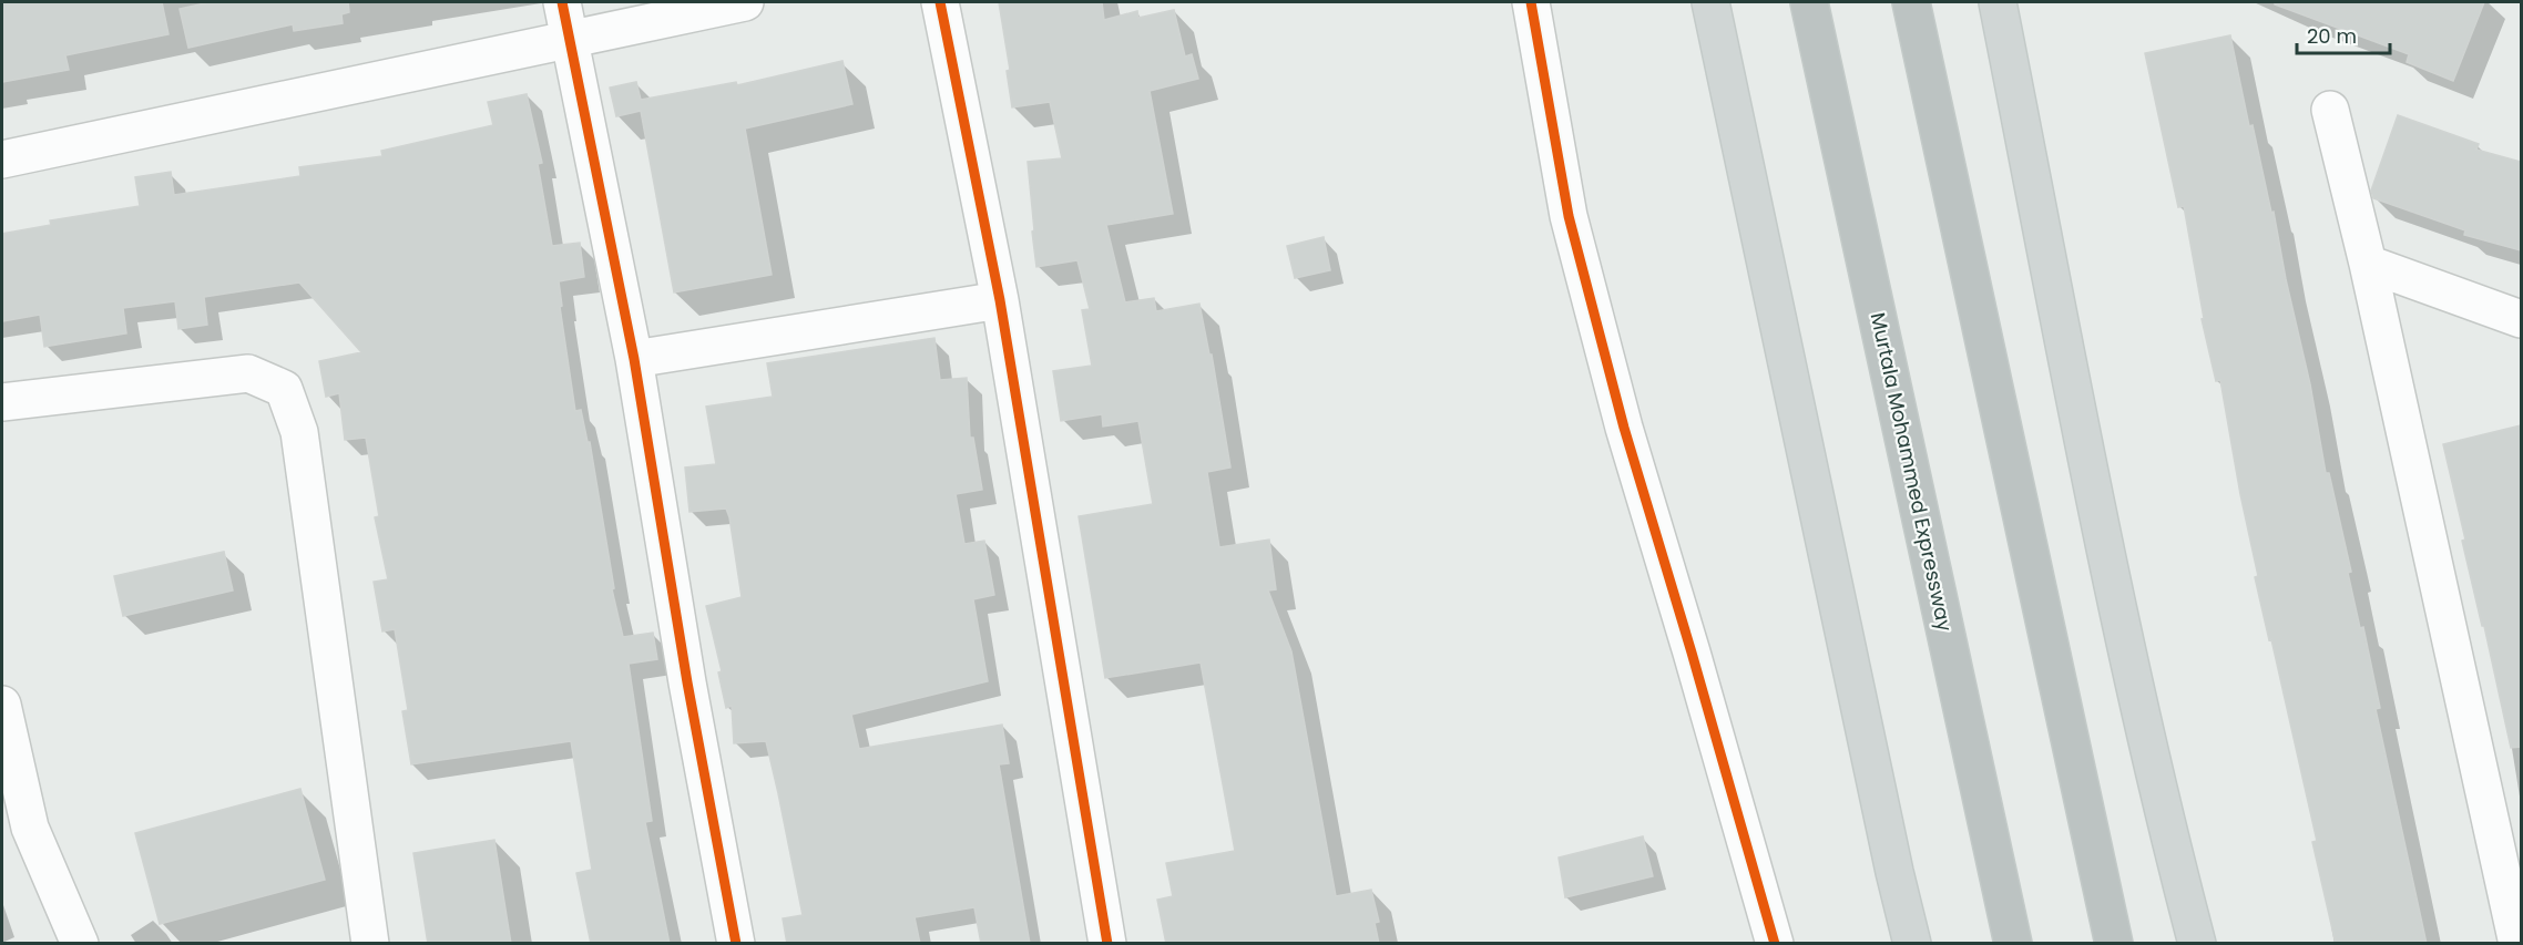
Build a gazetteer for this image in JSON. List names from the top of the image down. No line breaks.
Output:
{"streets":{"highway":["Murtala Mohammed Expressway"]},"scale_bar":"20 m"}
